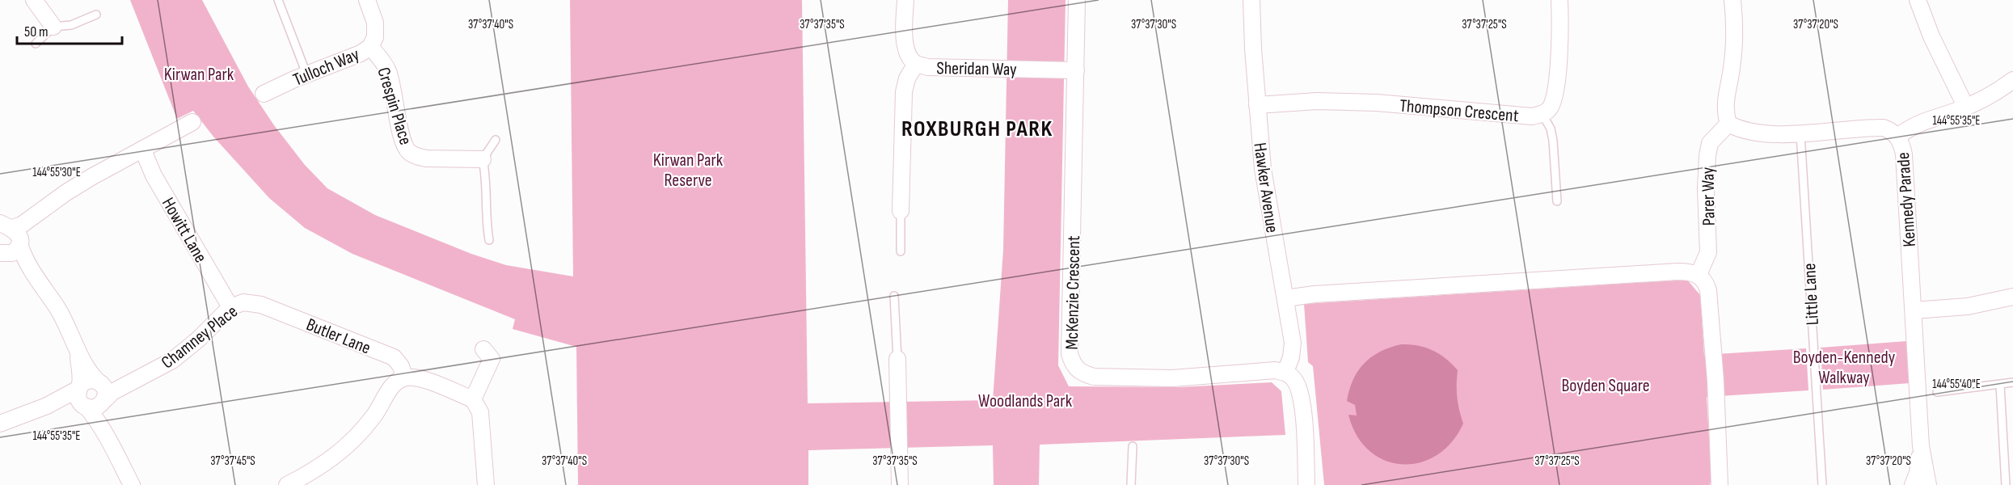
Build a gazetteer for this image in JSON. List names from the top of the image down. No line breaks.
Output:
{"streets":{"street":["Tulloch Way","Sheridan Way","Crespin Place","Thompson Crescent","Hawker Avenue","Parer Way","Kennedy Parade","Howitt Lane","McKenzie Crescent","Butler Lane","Chamney Place"],"lane":["Little Lane"]},"crossings":[["Tulloch Way","Crespin Place"],["Sheridan Way","McKenzie Crescent"],["Thompson Crescent","Hawker Avenue"],["Hawker Avenue","McKenzie Crescent"],["Parer Way","Kennedy Parade"],["Kennedy Parade","Little Lane"],["Howitt Lane","Chamney Place"],["Butler Lane","Chamney Place"]],"districts":["ROXBURGH PARK"],"parks":["Kirwan Park","Kirwan Park Reserve","Boyden-Kennedy Walkway","Boyden Square","Woodlands Park"],"scale_bar":"50 m","coordinates":["37°37'40\"S","37°37'35\"S","37°37'30\"S","37°37'25\"S","37°37'20\"S","144°55'35\"E","144°55'30\"E","144°55'40\"E","37°37'45\"S"]}
